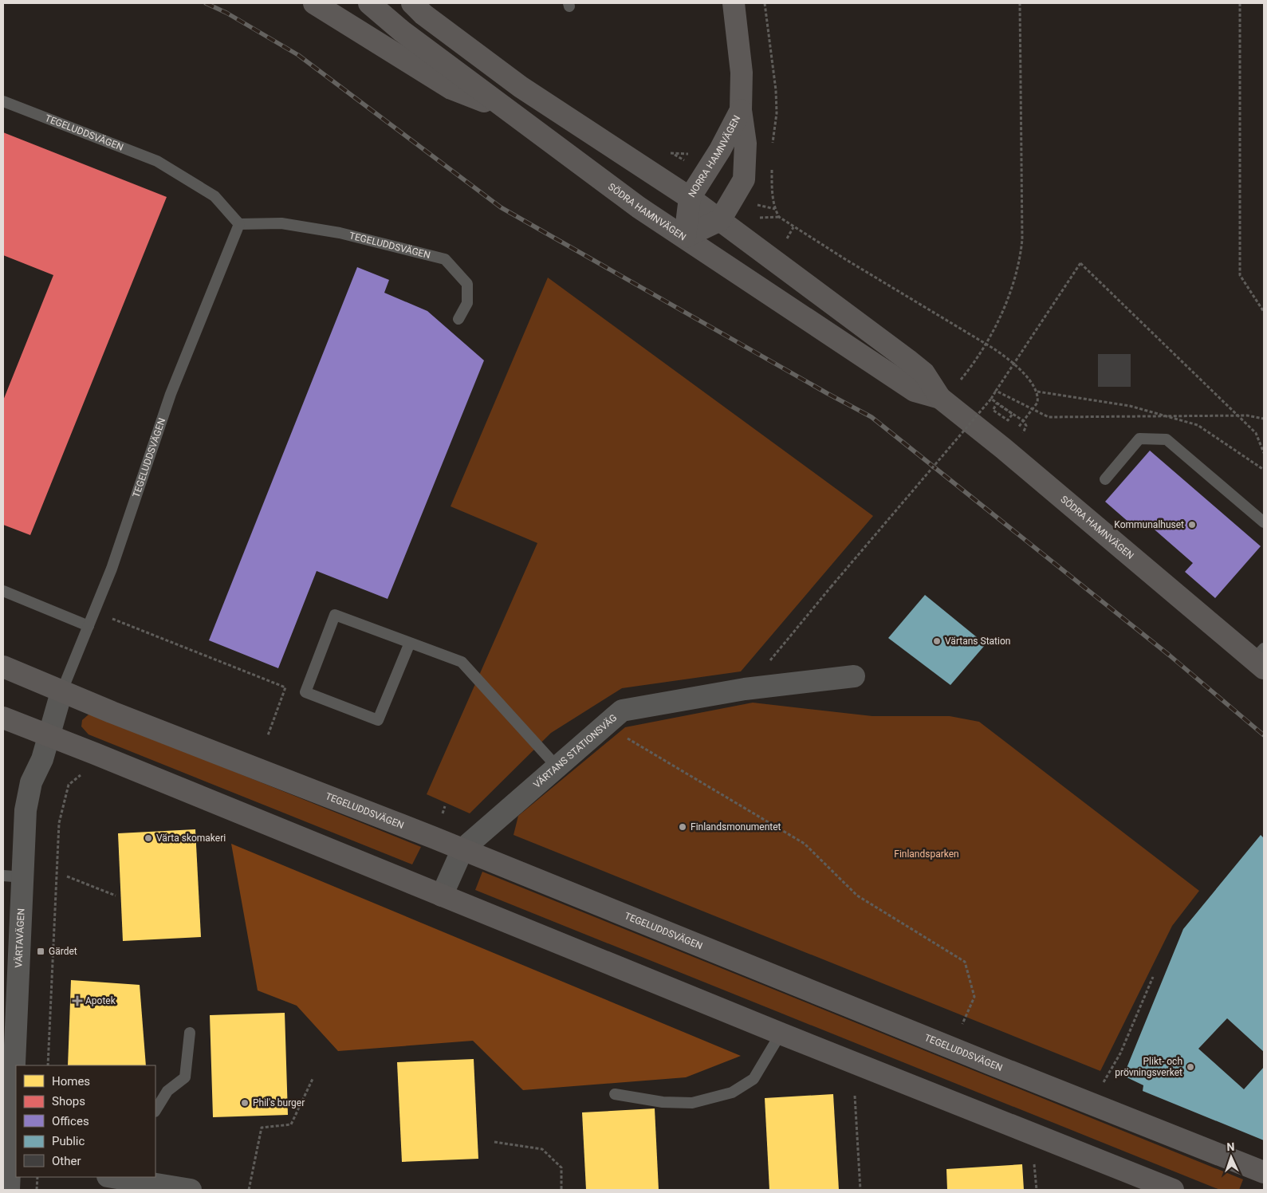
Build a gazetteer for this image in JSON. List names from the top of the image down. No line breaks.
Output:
{"streets":{"main road":["TEGELUDDSVÄGEN","NORRA HAMNVÄGEN","SÖDRA HAMNVÄGEN"],"street":["VÄRTANS STATIONSVÄG","VÄRTAVÄGEN"]},"crossings":[["TEGELUDDSVÄGEN","VÄRTANS STATIONSVÄG"],["TEGELUDDSVÄGEN","VÄRTAVÄGEN"],["NORRA HAMNVÄGEN","SÖDRA HAMNVÄGEN"]],"parks":["Finlandsparken"],"places":{"other":["Kommunalhuset","Värtans Station","Finlandsmonumentet","Värta skomakeri","Plikt- och prövningsverket","Phil's burger"],"transit":["Gärdet"],"health":["Apotek"]},"legend":["Homes","Shops","Offices","Public","Other"],"north":"top"}
